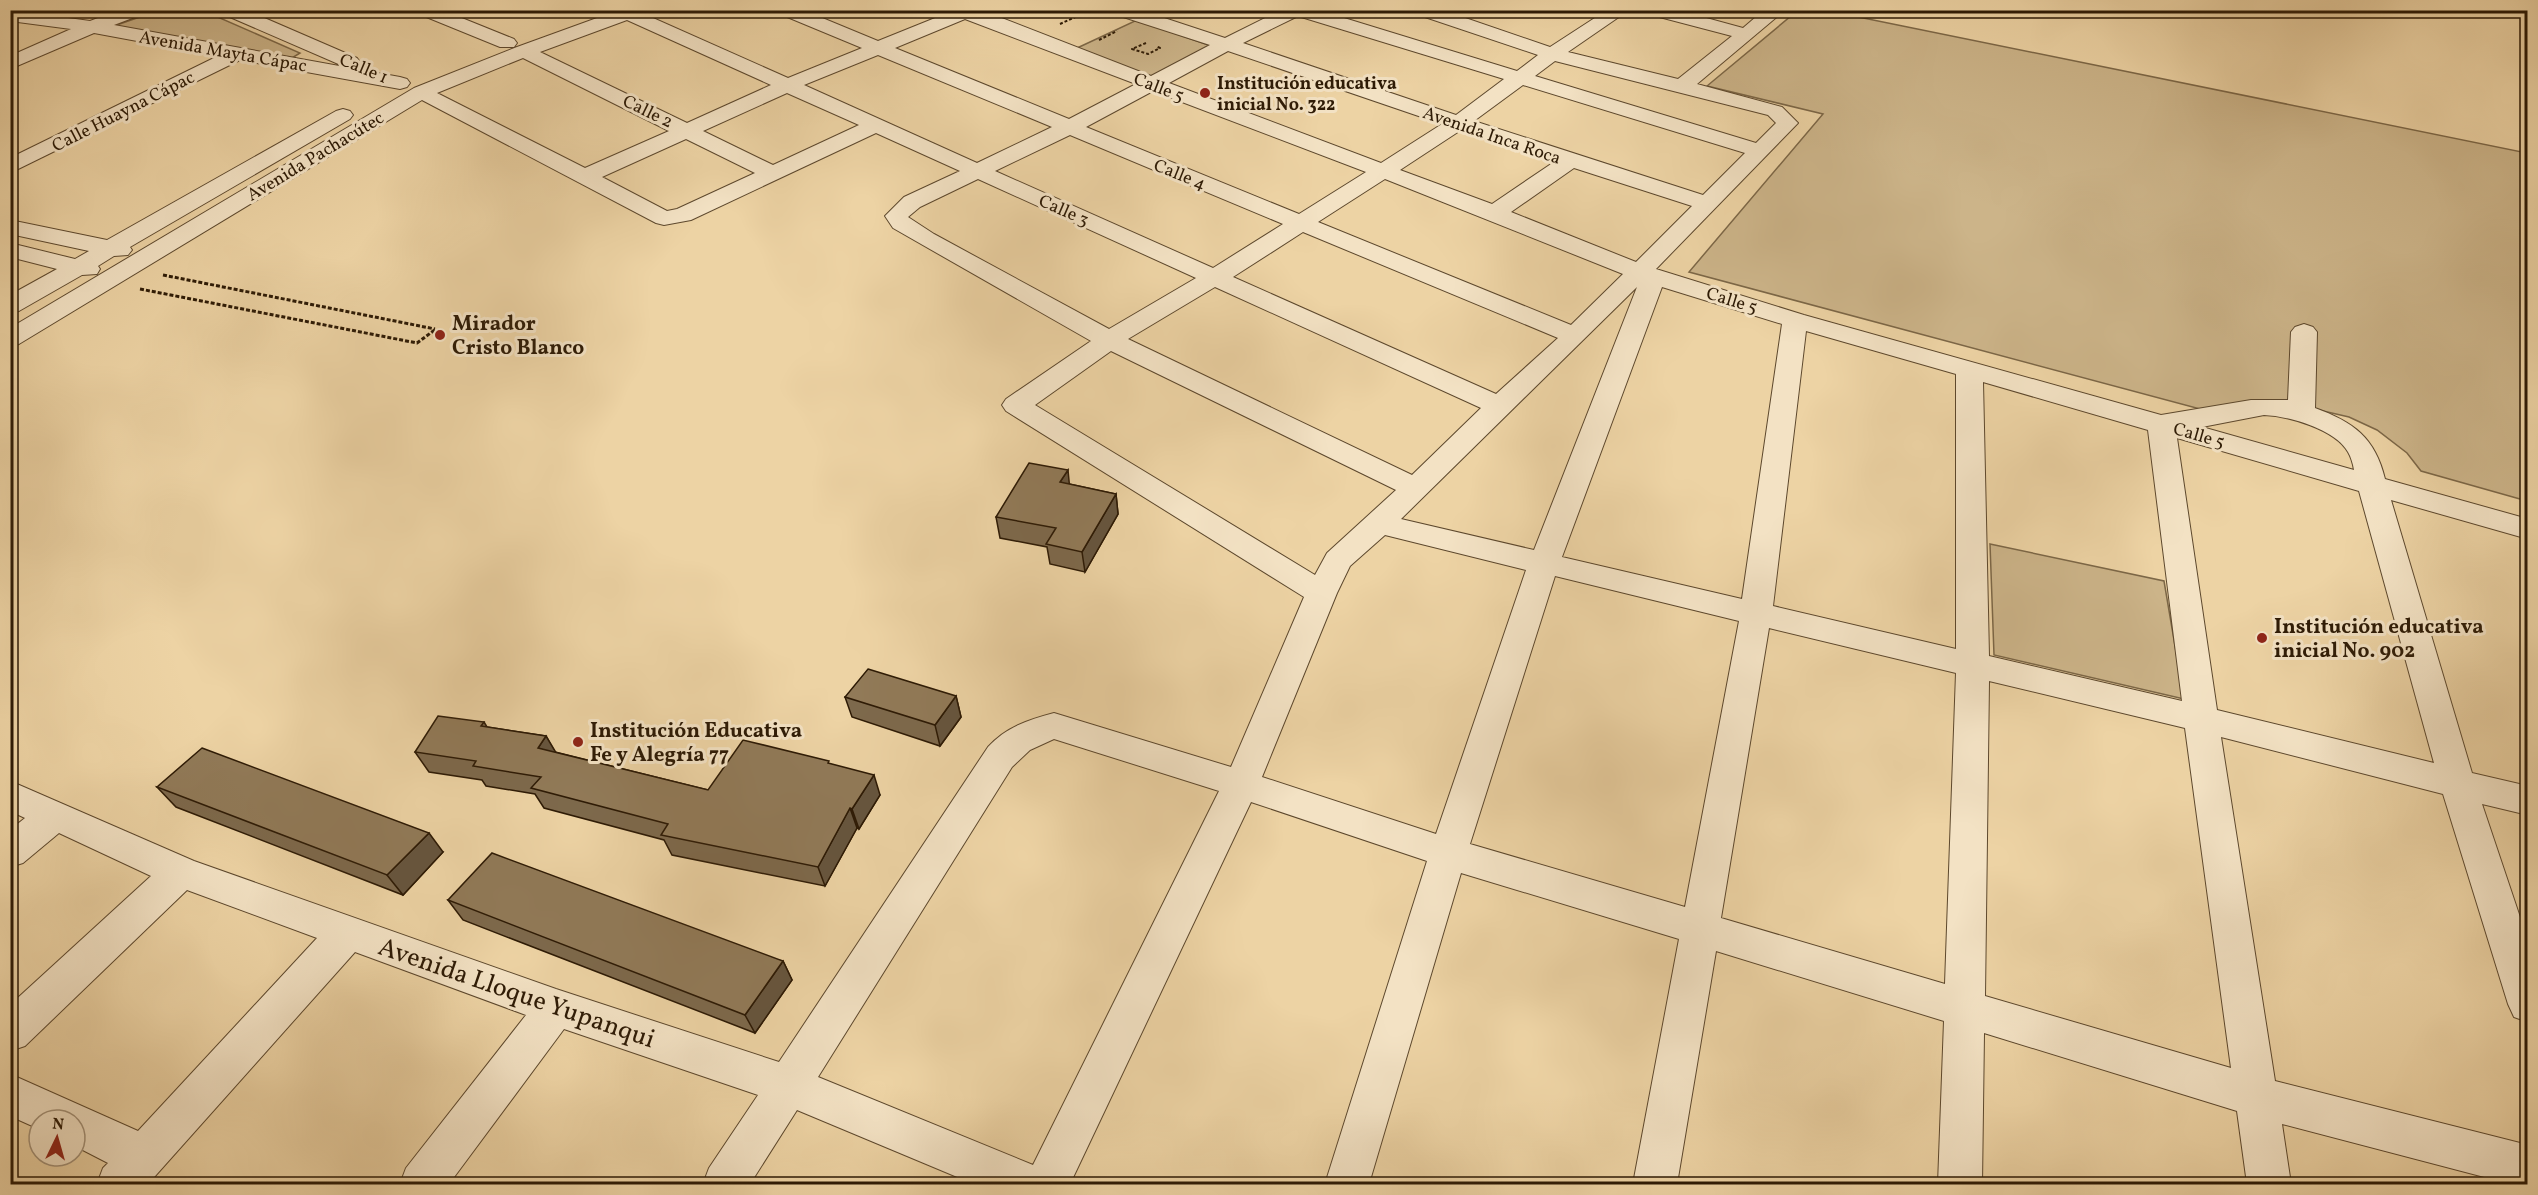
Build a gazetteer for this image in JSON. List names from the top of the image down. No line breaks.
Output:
{"streets":{"street":["Avenida Mayta Cápac","Calle 1","Calle 5","Calle Huayna Cápac","Calle 2","Avenida Inca Roca","Avenida Pachacútec","Calle 4","Calle 3","Avenida Lloque Yupanqui"]},"crossings":[["Avenida Mayta Cápac","Calle 1"],["Avenida Mayta Cápac","Calle Huayna Cápac"],["Avenida Mayta Cápac","Avenida Pachacútec"],["Calle 1","Avenida Pachacútec"],["Calle 2","Avenida Pachacútec"],["Avenida Pachacútec","Calle 3"]],"places":["Institución educativa inicial No. 322","Mirador Cristo Blanco","Institución educativa inicial No. 902","Institución Educativa Fe y Alegría 77"],"north":"top"}
